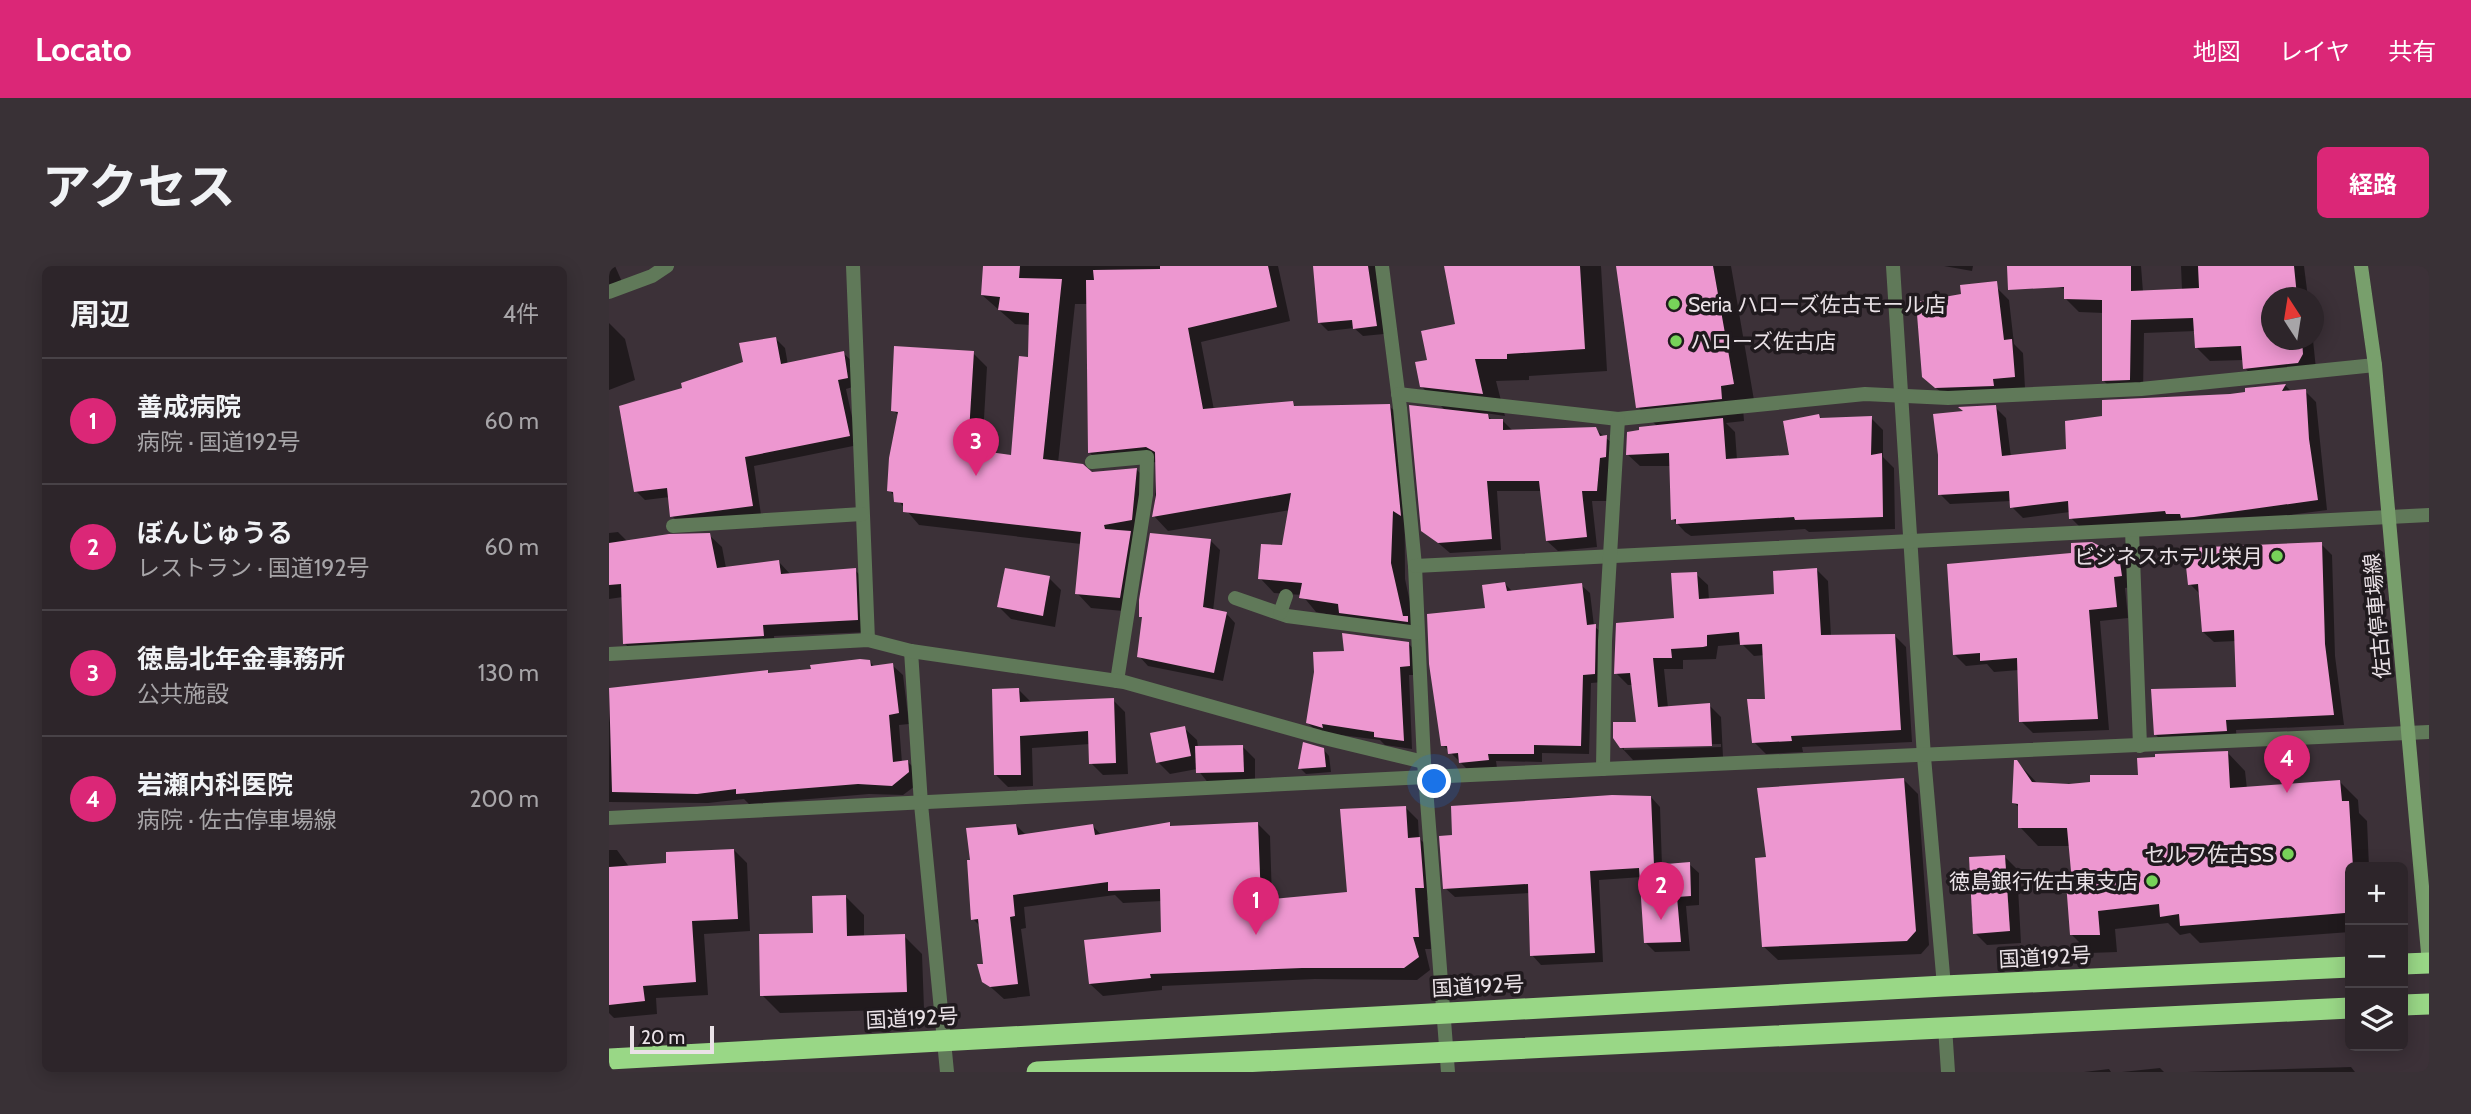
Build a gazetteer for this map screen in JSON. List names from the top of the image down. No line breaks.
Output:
{"streets":{"highway":["国道192号"],"main road":["佐古停車場線"]},"places":["Seria ハローズ佐古モール店","ハローズ佐古店","ビジネスホテル栄月","セルフ佐古SS","徳島銀行佐古東支店"],"scale_bar":"20 m","north":"top","page":{"header":"Locato","nav":["地図","レイヤ","共有"],"title":"アクセス","buttons":"経路","heading":["周辺","4件"],"list":[{"mark":"1","name":"善成病院","note":"病院 · 国道192号","value":"60 m"},{"mark":"2","name":"ぼんじゅうる","note":"レストラン · 国道192号","value":"60 m"},{"mark":"3","name":"徳島北年金事務所","note":"公共施設","value":"130 m"},{"mark":"4","name":"岩瀬内科医院","note":"病院 · 佐古停車場線","value":"200 m"}],"pins":["3","4","2","1"],"map_buttons":["+","−"],"scale":"20 m"}}
